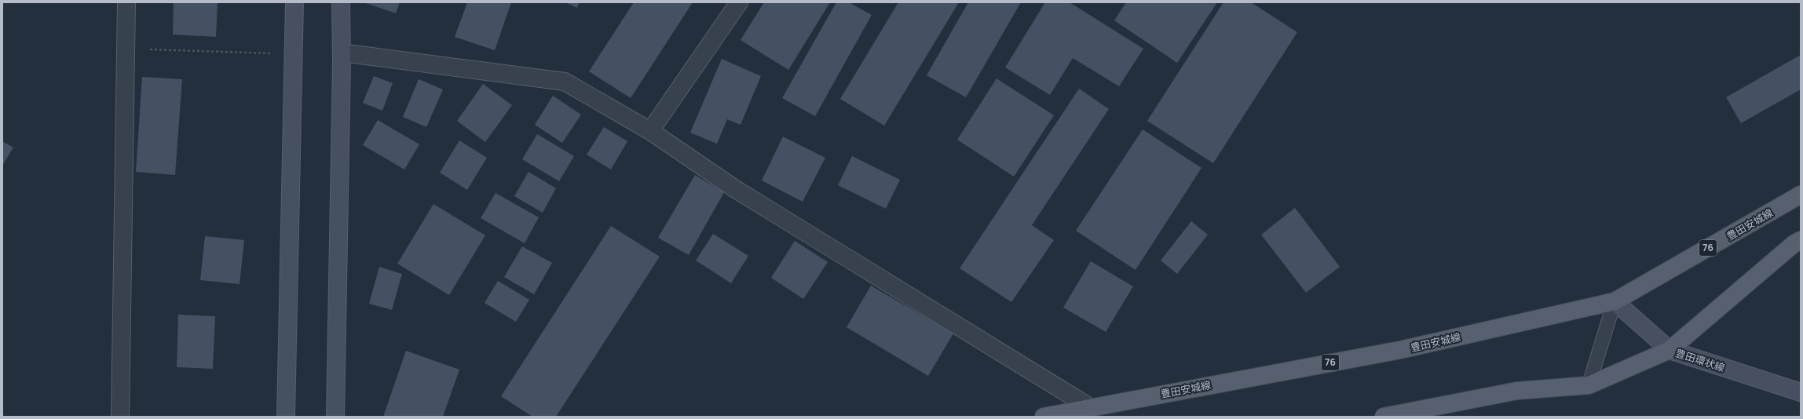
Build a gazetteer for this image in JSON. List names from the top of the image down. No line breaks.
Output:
{"streets":{"main road":["豊田安城線","76"],"street":["豊田環状線"]},"crossings":[["豊田安城線","豊田環状線"]]}
